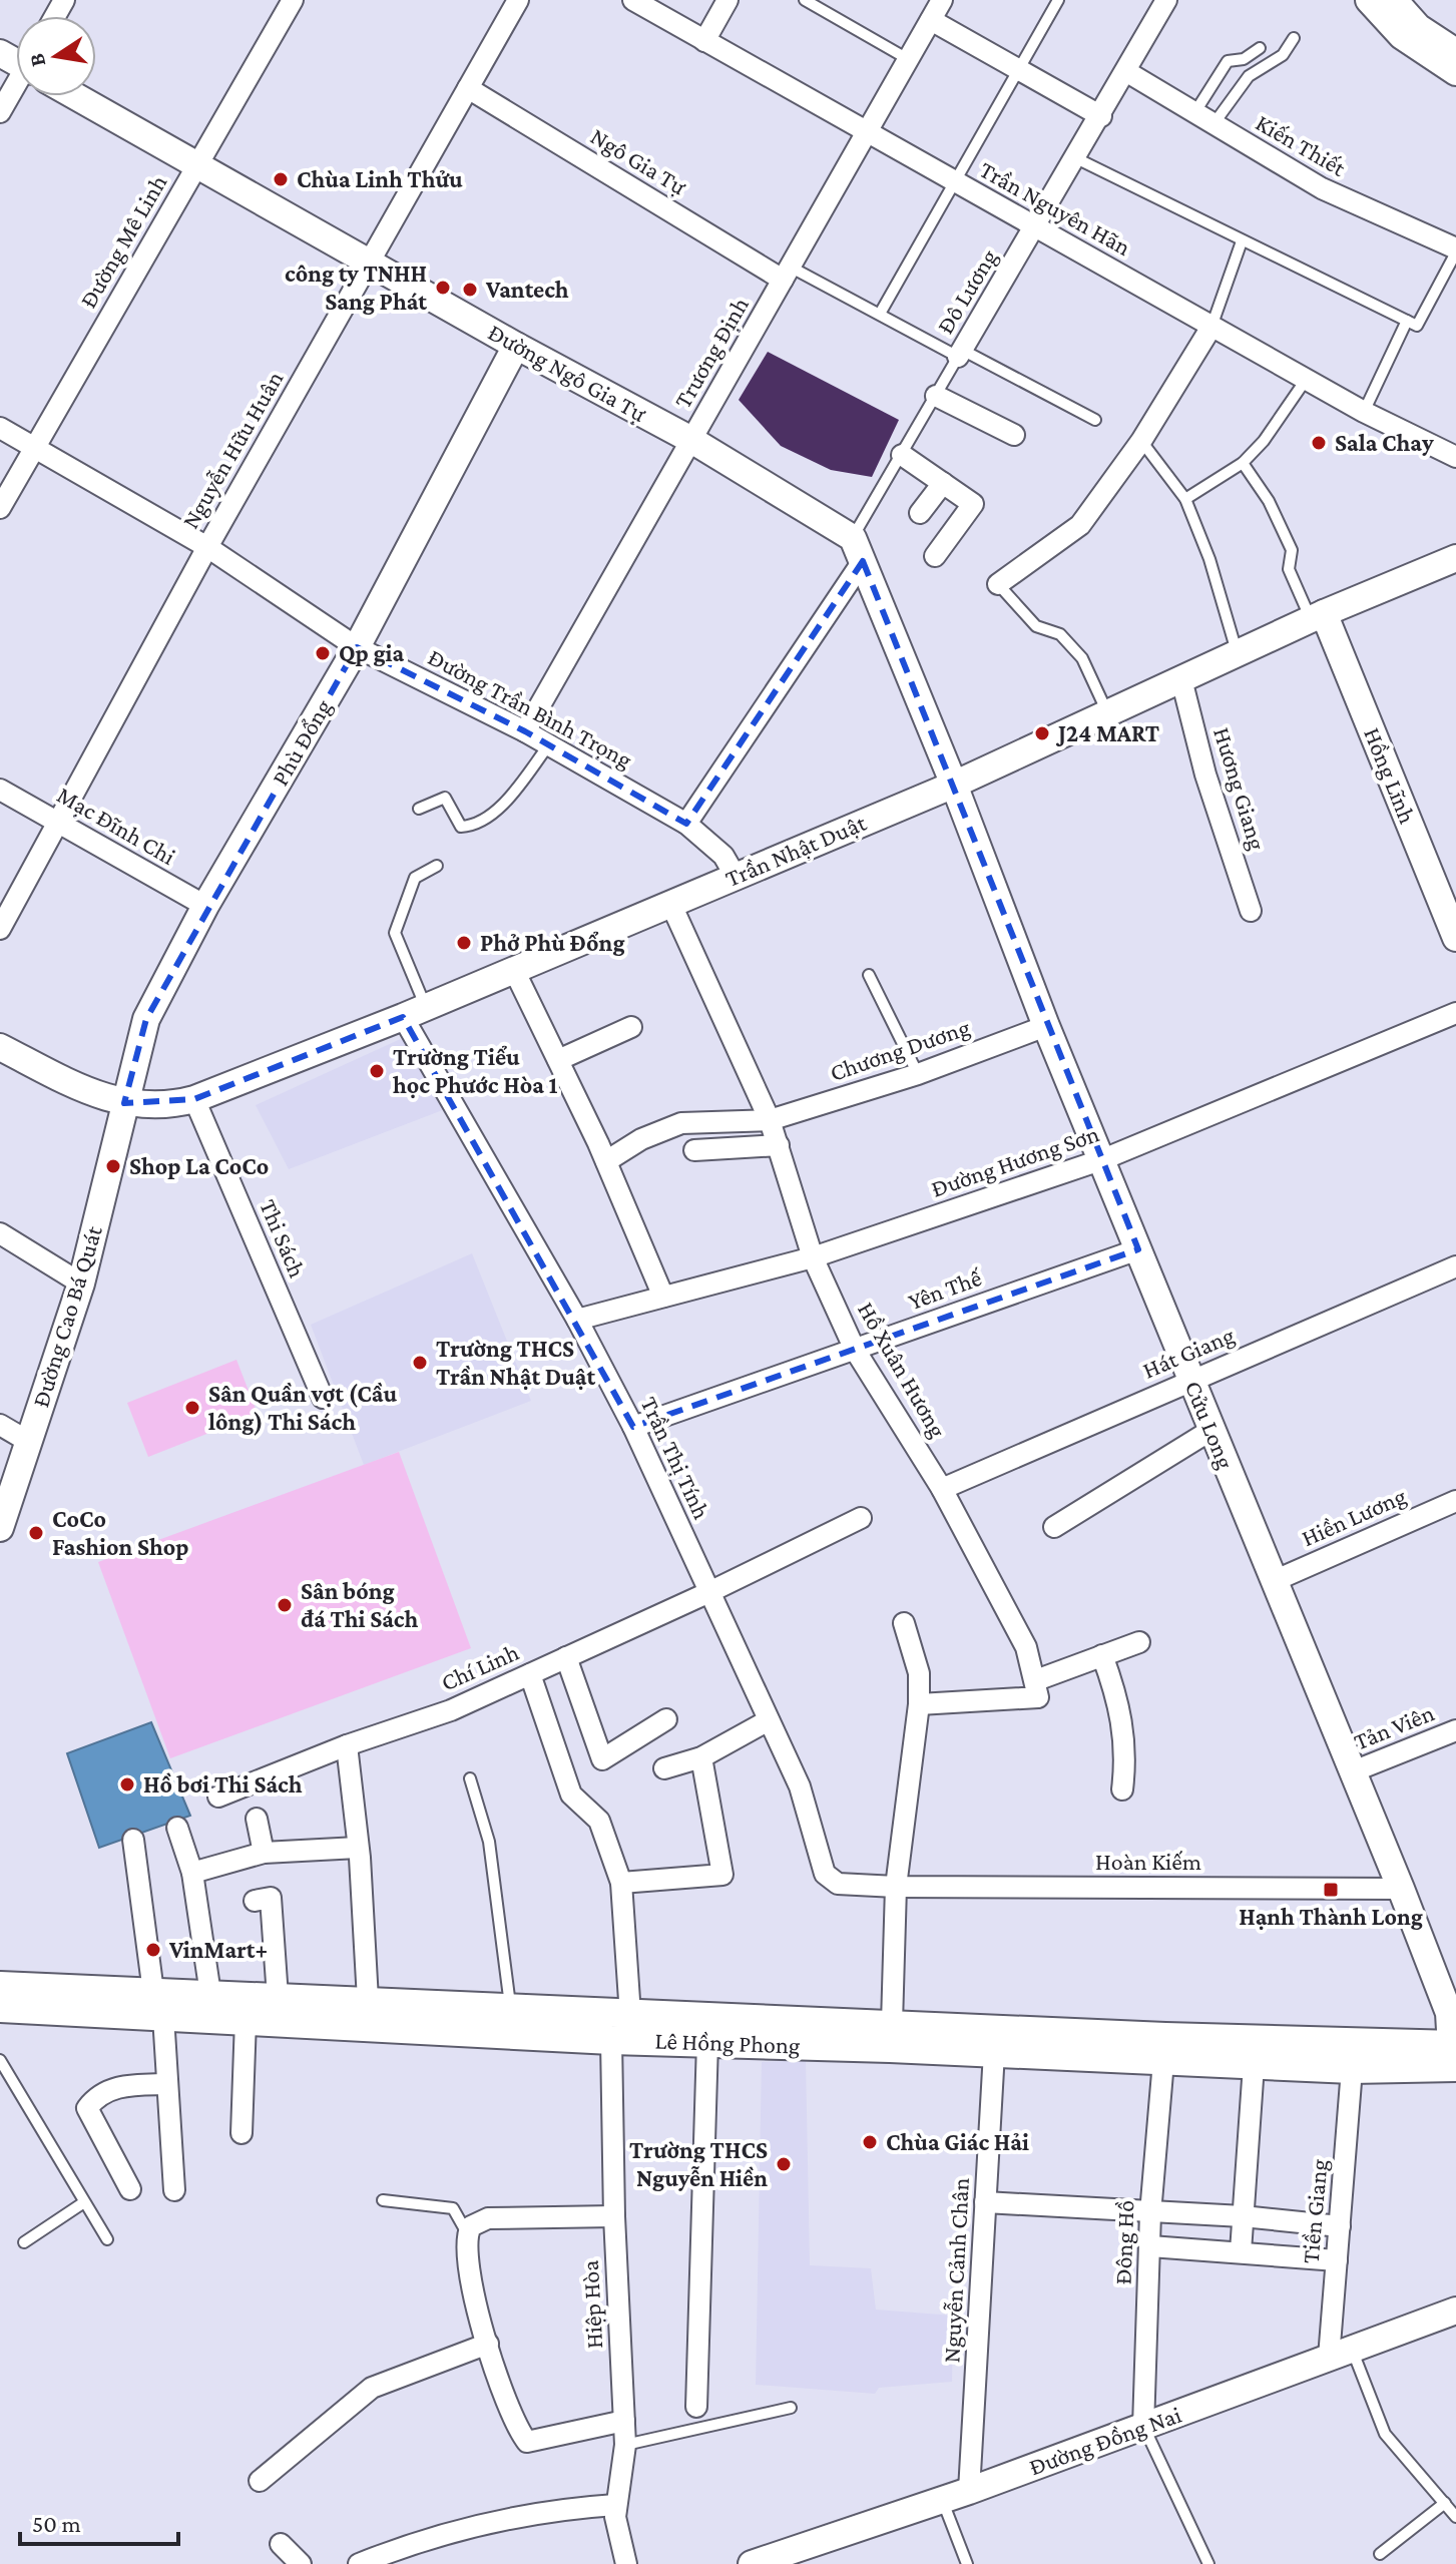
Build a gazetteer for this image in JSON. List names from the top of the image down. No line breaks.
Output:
{"streets":{"main road":["Lê Hồng Phong"],"street":["Kiến Thiết","Ngô Gia Tự","Trần Nguyên Hãn","Đường Mê Linh","Đô Lương","Trương Định","Đường Ngô Gia Tự","Nguyễn Hữu Huân","Đường Trần Bình Trọng","Phù Đổng","Hồng Lĩnh","Hương Giang","Mạc Đĩnh Chi","Trần Nhật Duật","Chương Dương","Đường Hương Sơn","Thi Sách","Yên Thế","Đường Cao Bá Quát","Hát Giang","Hồ Xuân Hương","Cửu Long","Trần Thị Tính","Hiền Lương","Chí Linh","Tản Viên","Hoàn Kiếm","Tiền Giang","Đông Hồ","Nguyễn Cảnh Chân","Hiệp Hòa","Đường Đồng Nai"]},"crossings":[["Kiến Thiết","Đô Lương"],["Ngô Gia Tự","Trương Định"],["Ngô Gia Tự","Nguyễn Hữu Huân"],["Trần Nguyên Hãn","Đô Lương"],["Trần Nguyên Hãn","Trương Định"],["Đường Mê Linh","Đường Ngô Gia Tự"],["Đường Mê Linh","Đường Trần Bình Trọng"],["Đô Lương","Đường Ngô Gia Tự"],["Trương Định","Đường Ngô Gia Tự"],["Trương Định","Đường Trần Bình Trọng"],["Đường Ngô Gia Tự","Nguyễn Hữu Huân"],["Đường Ngô Gia Tự","Phù Đổng"],["Nguyễn Hữu Huân","Đường Trần Bình Trọng"],["Nguyễn Hữu Huân","Mạc Đĩnh Chi"],["Đường Trần Bình Trọng","Phù Đổng"],["Đường Trần Bình Trọng","Trần Nhật Duật"],["Phù Đổng","Mạc Đĩnh Chi"],["Phù Đổng","Trần Nhật Duật"],["Phù Đổng","Đường Cao Bá Quát"],["Hồng Lĩnh","Trần Nhật Duật"],["Hương Giang","Trần Nhật Duật"],["Trần Nhật Duật","Thi Sách"],["Trần Nhật Duật","Đường Cao Bá Quát"],["Trần Nhật Duật","Hồ Xuân Hương"],["Trần Nhật Duật","Cửu Long"],["Trần Nhật Duật","Trần Thị Tính"],["Chương Dương","Hồ Xuân Hương"],["Chương Dương","Cửu Long"],["Đường Hương Sơn","Hồ Xuân Hương"],["Đường Hương Sơn","Cửu Long"],["Đường Hương Sơn","Trần Thị Tính"],["Yên Thế","Hồ Xuân Hương"],["Yên Thế","Cửu Long"],["Yên Thế","Trần Thị Tính"],["Hát Giang","Hồ Xuân Hương"],["Hát Giang","Cửu Long"],["Cửu Long","Hiền Lương"],["Cửu Long","Tản Viên"],["Cửu Long","Hoàn Kiếm"],["Cửu Long","Lê Hồng Phong"],["Trần Thị Tính","Chí Linh"],["Trần Thị Tính","Hoàn Kiếm"],["Lê Hồng Phong","Tiền Giang"],["Lê Hồng Phong","Đông Hồ"],["Lê Hồng Phong","Nguyễn Cảnh Chân"],["Lê Hồng Phong","Hiệp Hòa"],["Tiền Giang","Đường Đồng Nai"],["Đông Hồ","Đường Đồng Nai"],["Nguyễn Cảnh Chân","Đường Đồng Nai"]],"places":{"other":["Chùa Linh Thửu","công ty TNHH Sang Phát","Vantech","Sala Chay","Qp gia","J24 MART","Phở Phù Đổng","Trường Tiểu học Phước Hòa 1","Shop La CoCo","Trường THCS Trần Nhật Duật","Sân Quần vợt (Cầu lông) Thi Sách","CoCo Fashion Shop","Sân bóng đá Thi Sách","Hồ bơi Thi Sách","VinMart+","Chùa Giác Hải","Trường THCS Nguyễn Hiền"],"transit":["Hạnh Thành Long"]},"scale_bar":"50 m","north":"left"}
